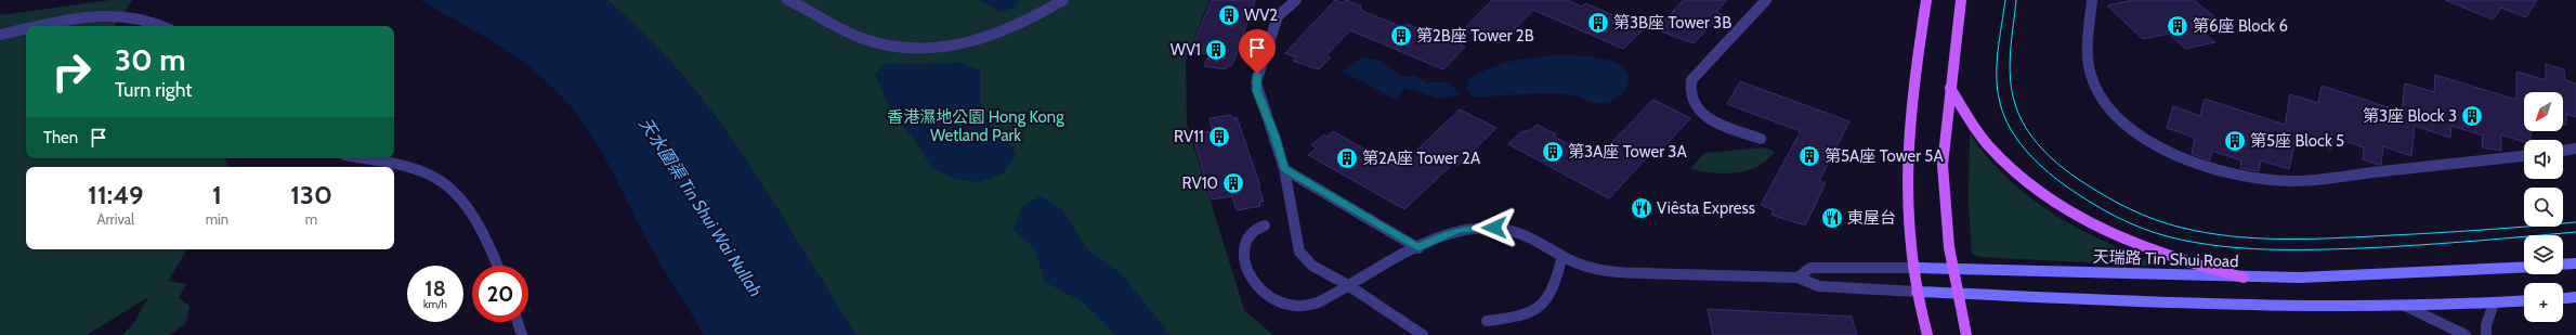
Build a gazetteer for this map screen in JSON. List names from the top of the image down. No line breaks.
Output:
{"streets":{"main road":["天瑞路 Tin Shui Road"]},"water":["天水圍渠 Tin Shui Wai Nullah"],"parks":["香港濕地公園 Hong Kong Wetland Park"],"places":{"building":["WV2","第3B座 Tower 3B","第6座 Block 6","第2B座 Tower 2B","WV1","第3座 Block 3","RV11","第5座 Block 5","第3A座 Tower 3A","第5A座 Tower 5A","第2A座 Tower 2A","RV10"],"restaurant":["Viêsta Express","東屋台"]},"north":"bottom left","page":{"turn":["30 m","Turn right"],"map_buttons":"+","then":"Then","eta":["11:49","Arrival","1","min","130","m"],"speed":"18 km/h","limit":"20"}}
